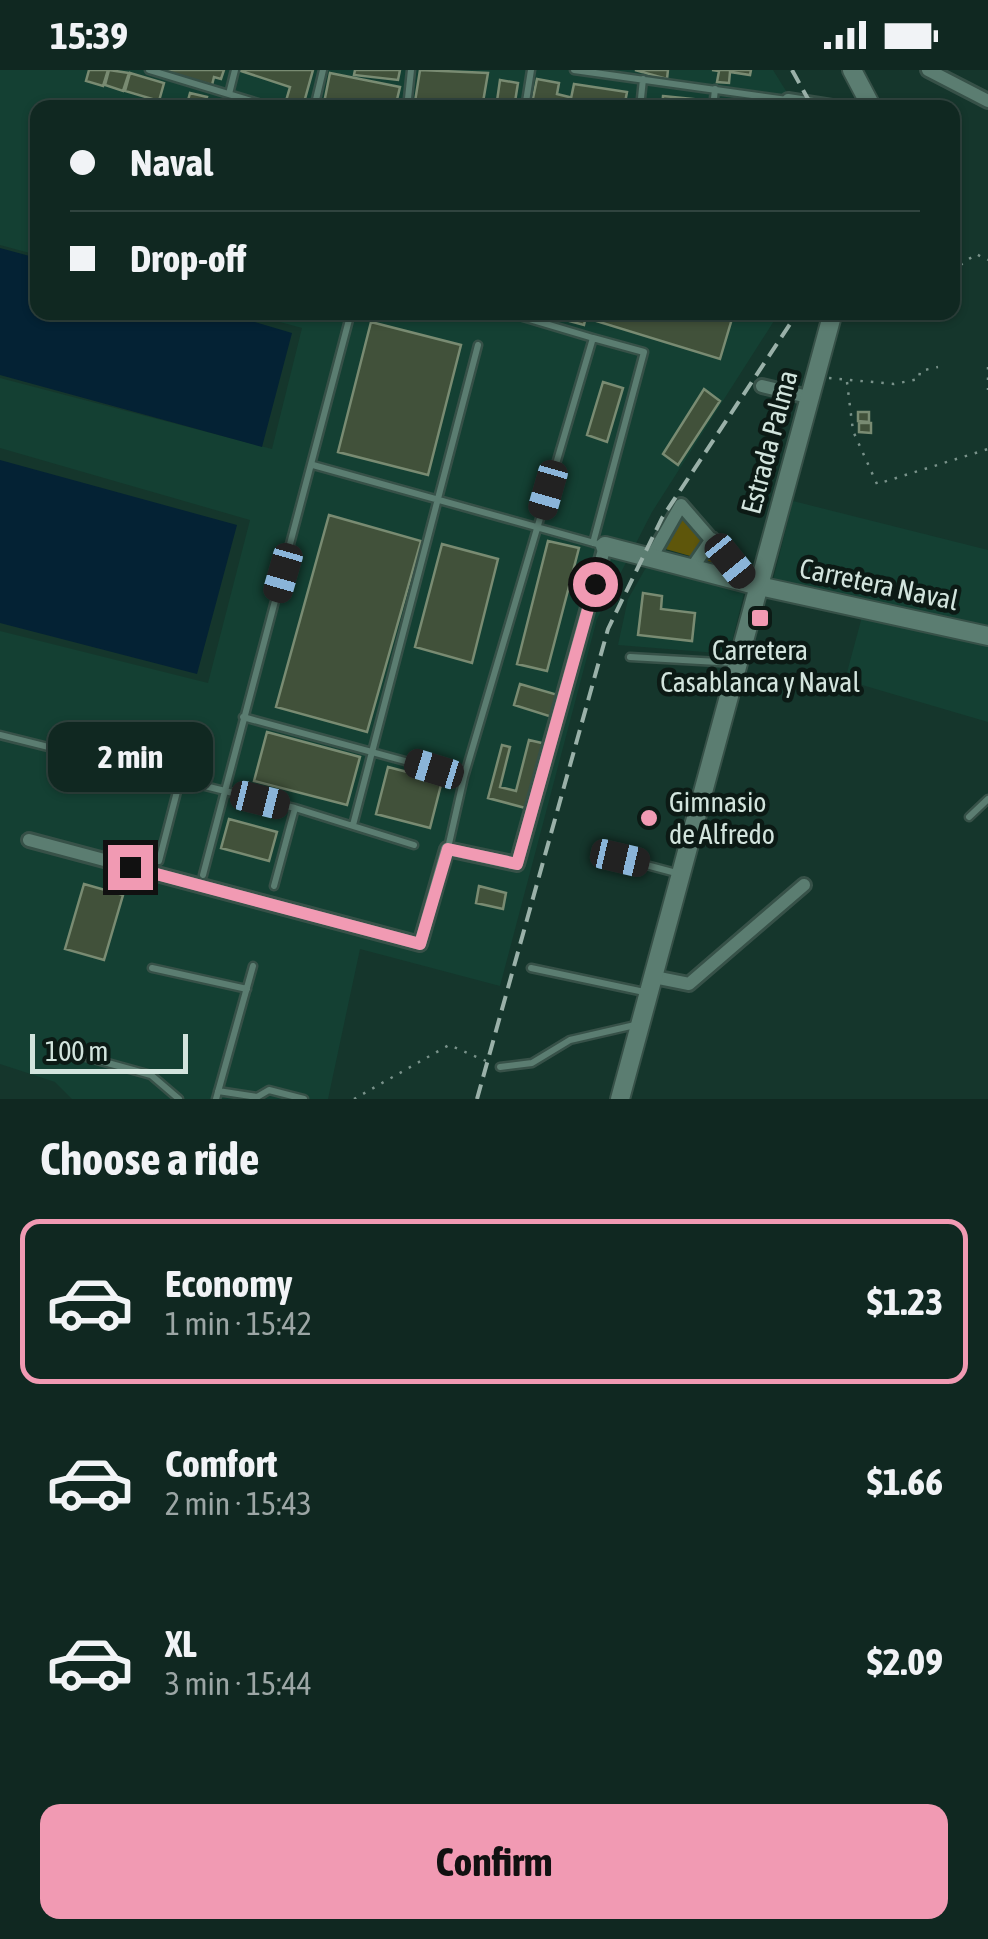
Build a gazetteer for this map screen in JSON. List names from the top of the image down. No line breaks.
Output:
{"streets":{"main road":["Estrada Palma","Carretera Naval"]},"crossings":[["Estrada Palma","Carretera Naval"]],"places":{"transit":["Carretera Casablanca y Naval"],"other":["Gimnasio de Alfredo"]},"scale_bar":"100 m","page":{"status":"15:39","banner":["Naval","Drop-off"],"bubble":"2 min","scale":"100 m","heading":"Choose a ride","list":[{"name":"Economy","note":"1 min · 15:42","value":"$1.23"},{"name":"Comfort","note":"2 min · 15:43","value":"$1.66"},{"name":"XL","note":"3 min · 15:44","value":"$2.09"}],"buttons":"Confirm"}}
